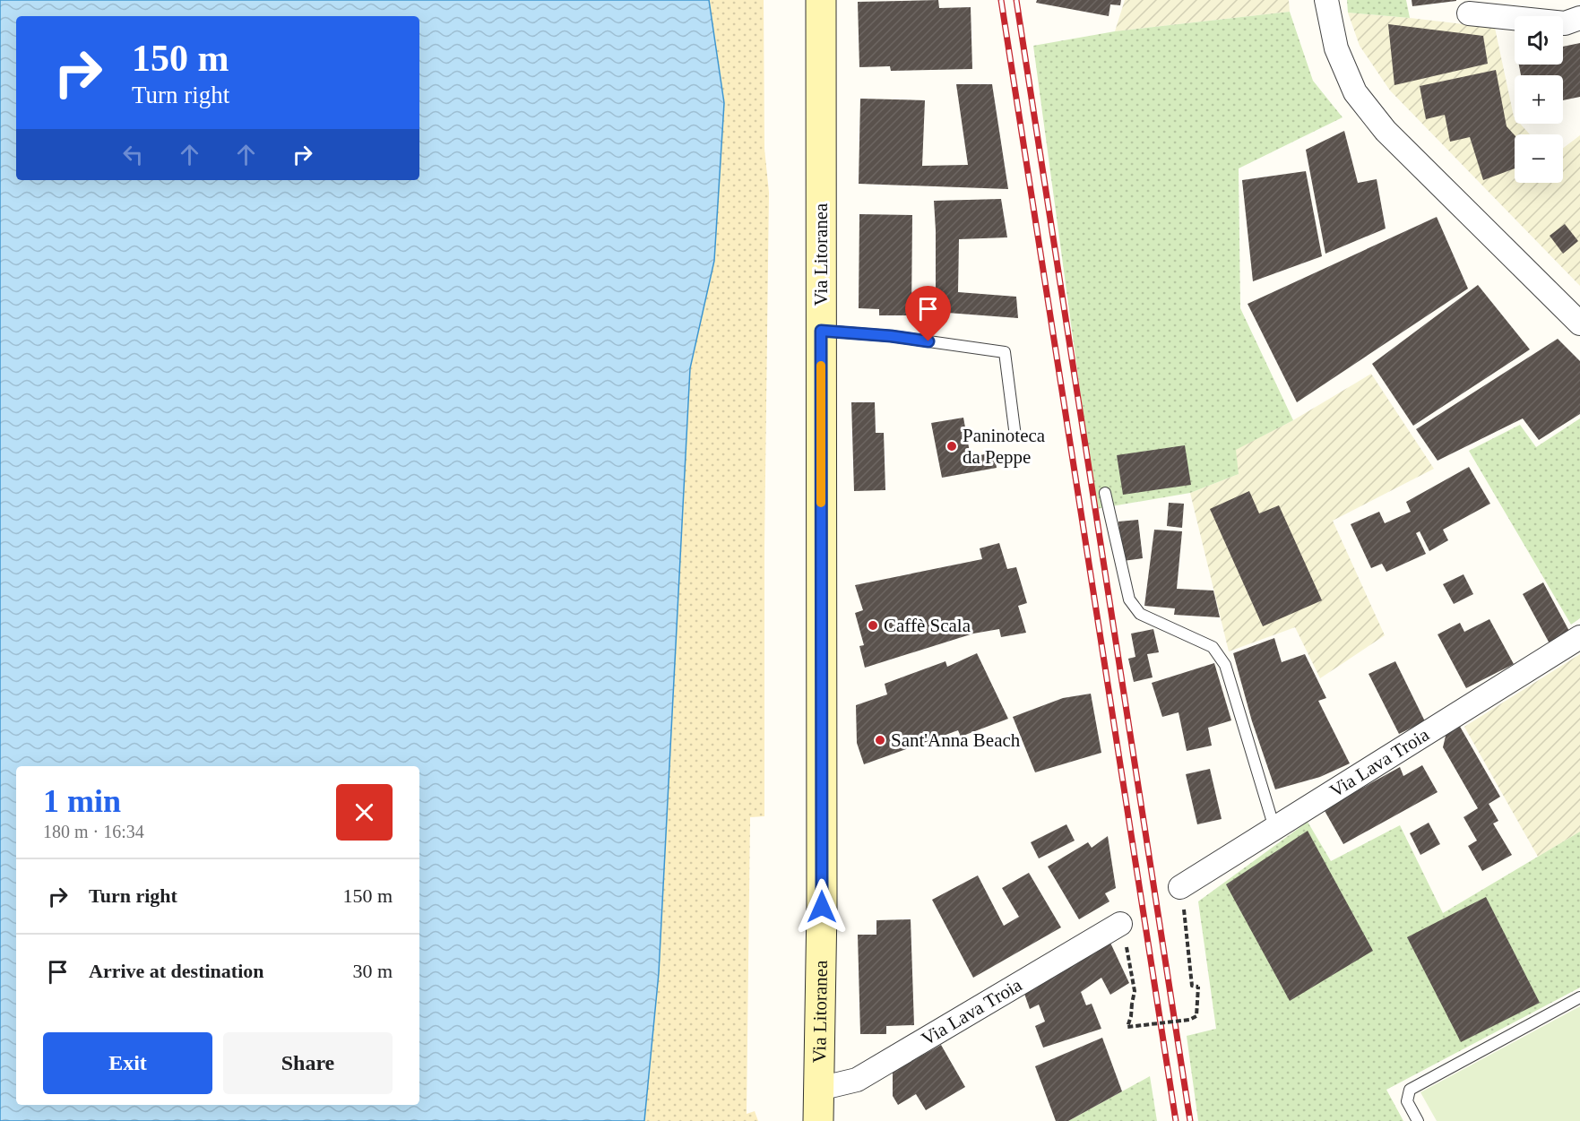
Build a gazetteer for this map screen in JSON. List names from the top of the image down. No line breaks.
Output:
{"streets":{"street":["Via Litoranea","Via Lava Troia"]},"crossings":[["Via Litoranea","Via Lava Troia"]],"places":["Paninoteca da Peppe","Caffè Scala","Sant'Anna Beach"],"page":{"map_buttons":["+","−"],"turn":["150 m","Turn right"],"heading":["1 min","180 m · 16:34"],"list":[{"name":"Turn right","value":"150 m"},{"name":"Arrive at destination","value":"30 m"}],"buttons":["Exit","Share"]}}
